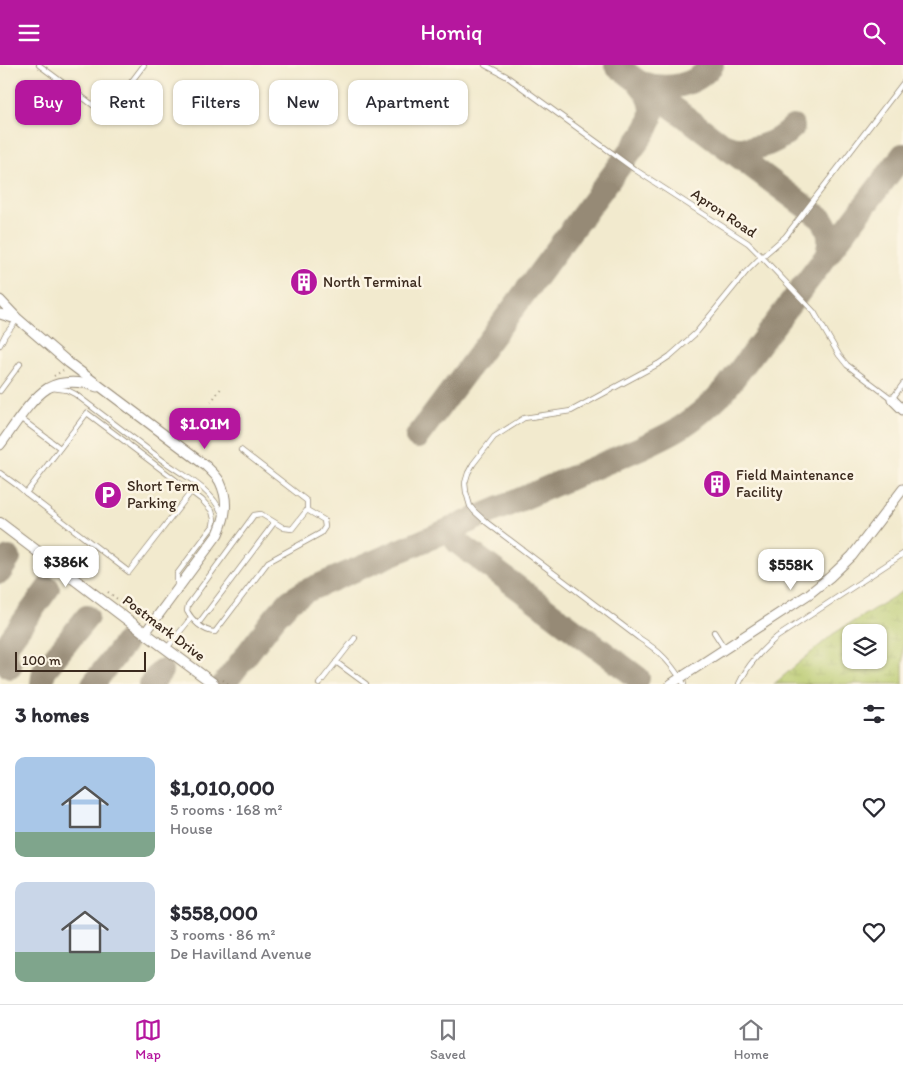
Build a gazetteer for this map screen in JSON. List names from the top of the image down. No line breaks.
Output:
{"streets":{"street":["Postmark Drive"],"lane":["Apron Road"]},"places":{"building":["North Terminal","Field Maintenance Facility"],"parking":["Short Term Parking"]},"scale_bar":"100 m","page":{"header":"Homiq","chip":["Buy","Rent","Filters","New","Apartment"],"price":["$1.01M","$386K","$558K"],"scale":"100 m","heading":"3 homes","list":[{"name":"$1,010,000","note":"5 rooms · 168 m² · House"},{"name":"$558,000","note":"3 rooms · 86 m² · De Havilland Avenue"}],"tabs":["Map","Saved","Home"]}}
